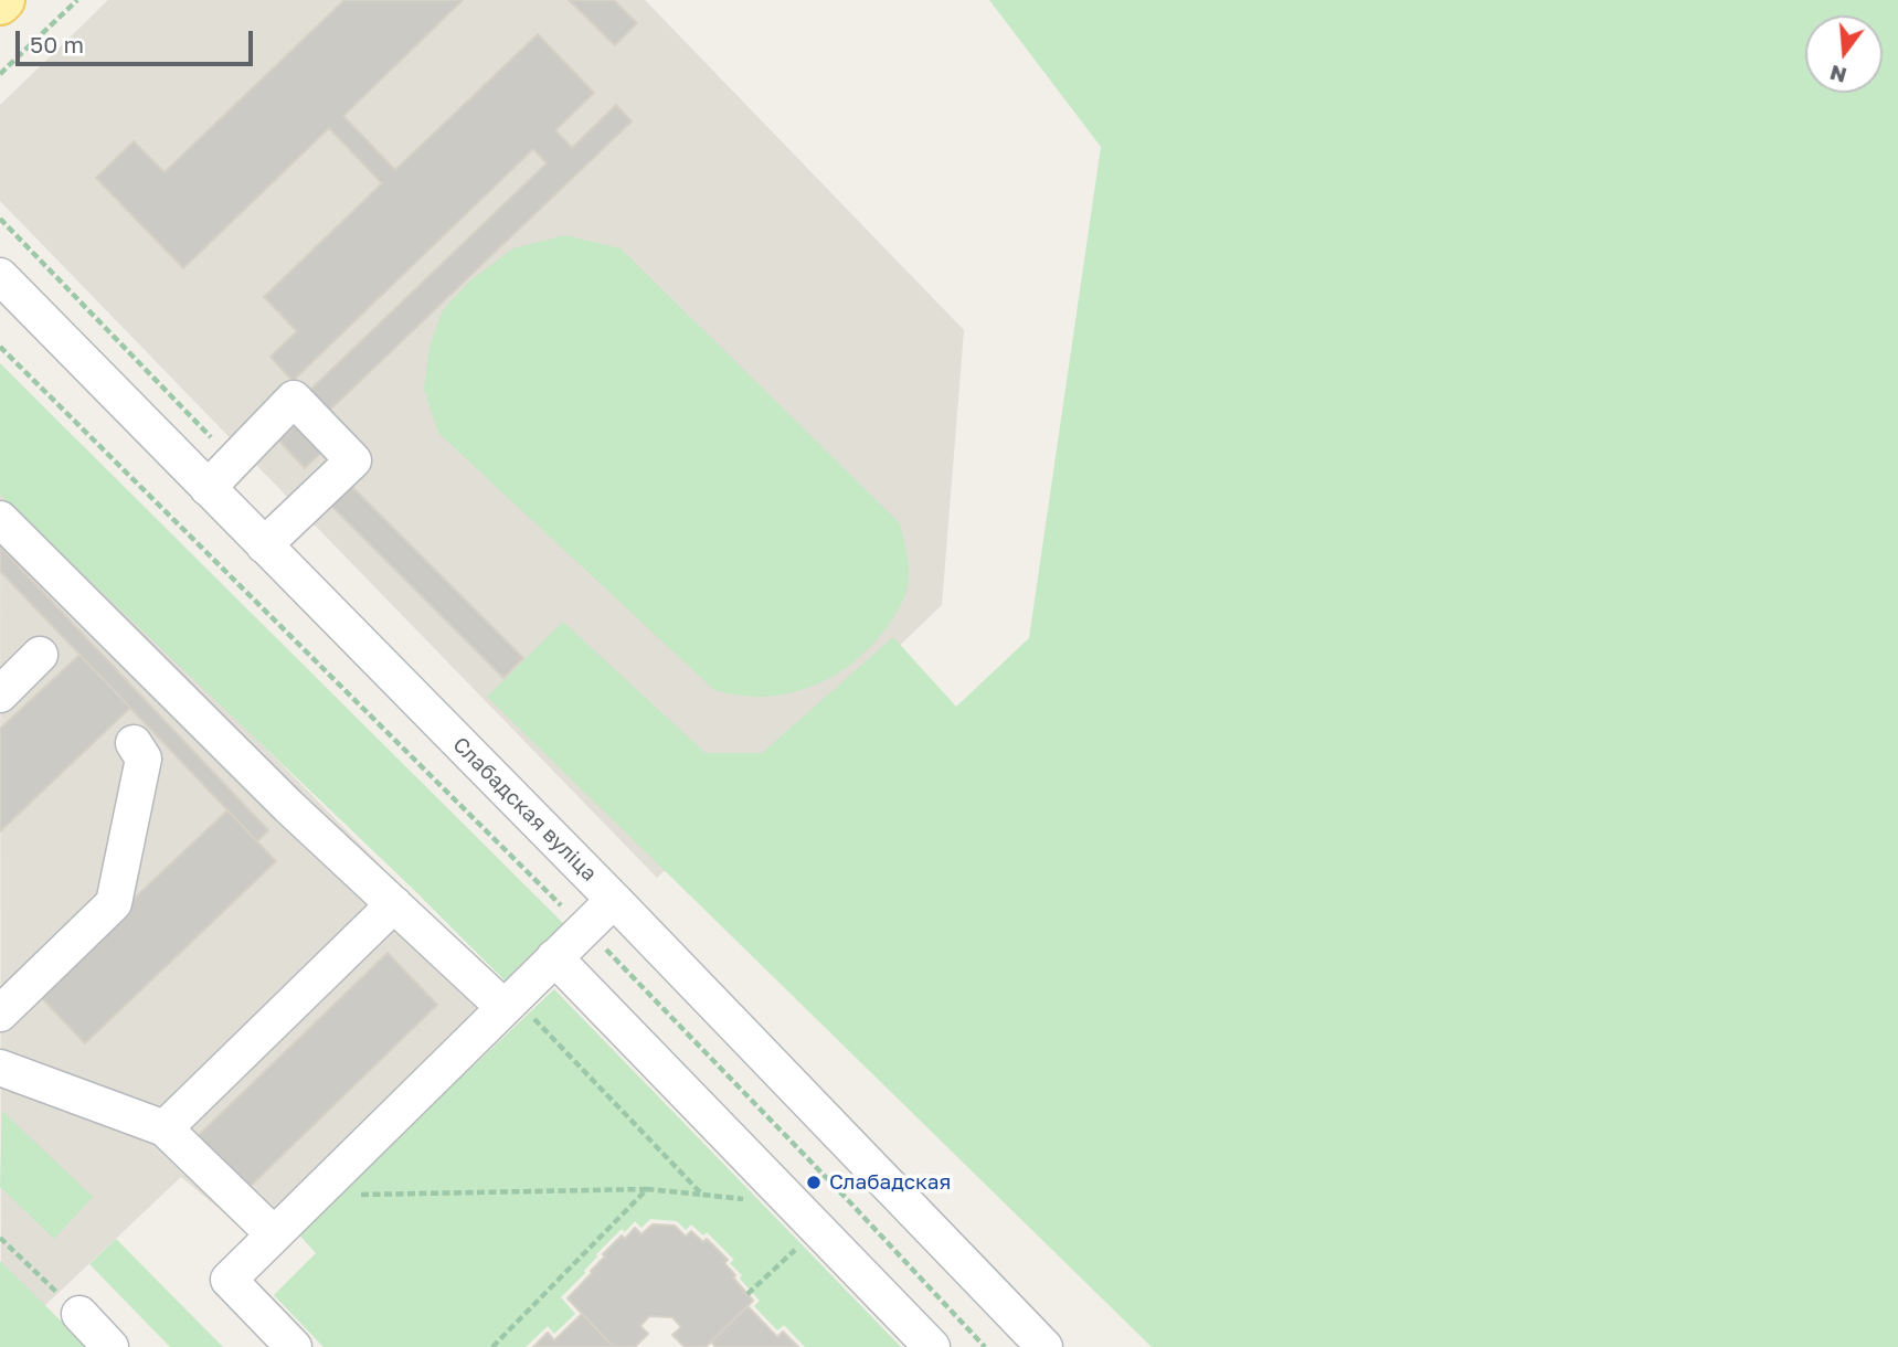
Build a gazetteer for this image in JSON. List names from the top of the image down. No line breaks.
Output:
{"streets":{"street":["Слабадская вуліца"]},"places":["Слабадская"],"scale_bar":"50 m","north":"bottom"}
